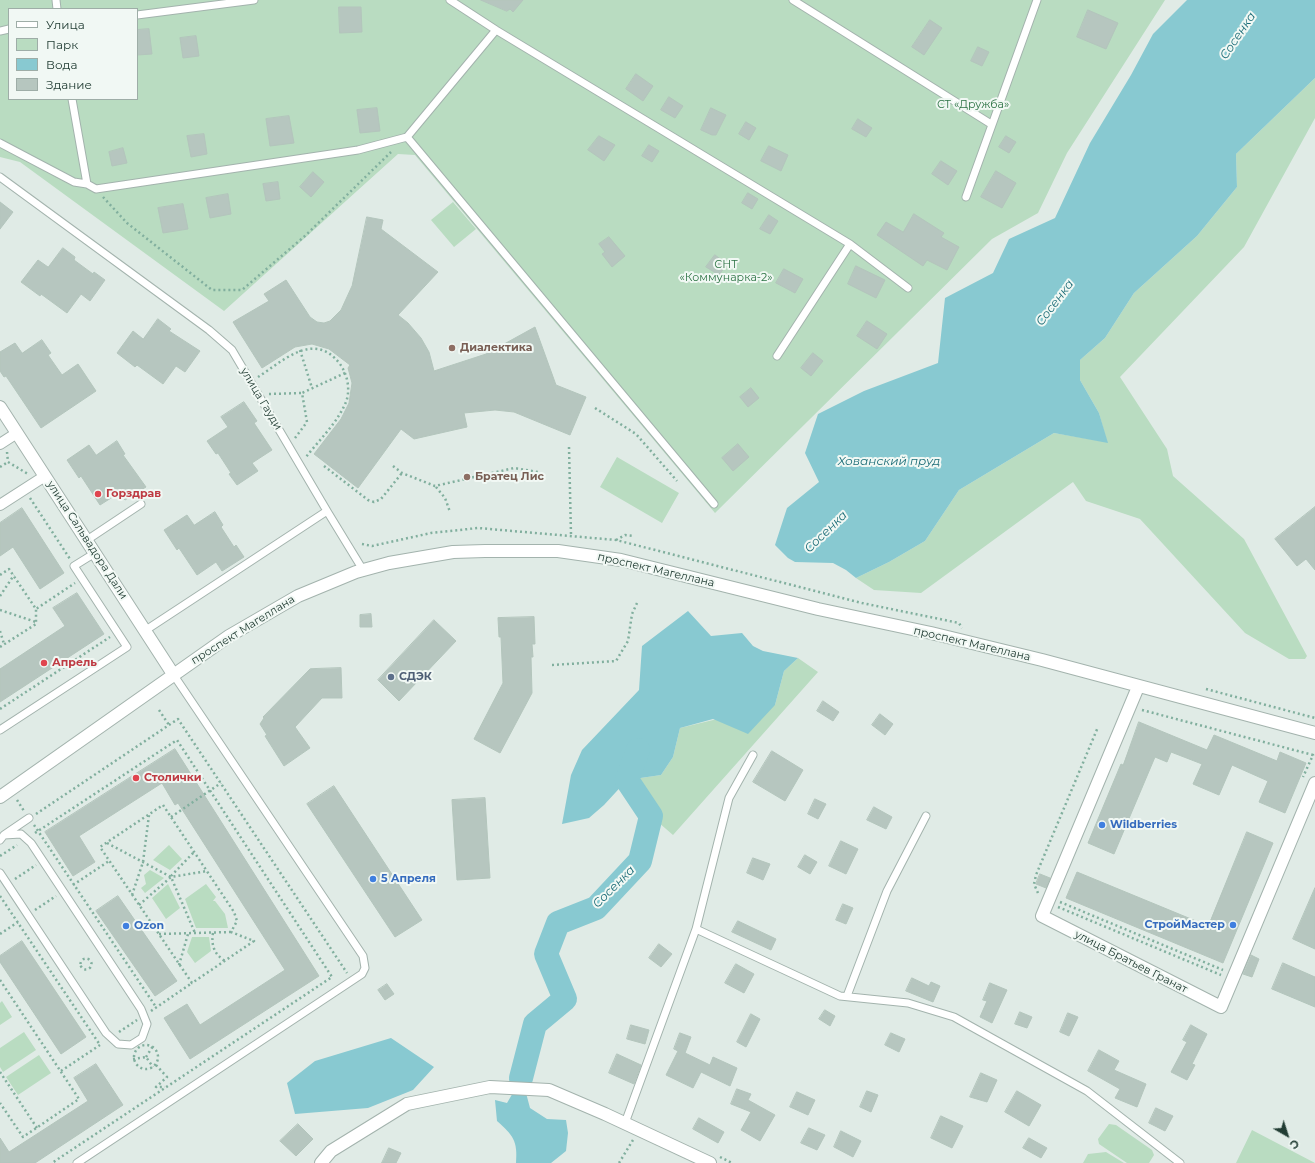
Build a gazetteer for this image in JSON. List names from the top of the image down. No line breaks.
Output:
{"streets":{"street":["улица Сальвадора Дали","проспект Магеллана","улица Братьев Гранат"],"lane":["улица Гауди"]},"crossings":[["улица Гауди","проспект Магеллана"],["улица Сальвадора Дали","проспект Магеллана"]],"water":["Сосенка","Хованский пруд"],"parks":["СТ «Дружба»","СНТ «Коммунарка-2»"],"places":["Диалектика","Братец Лис","Горздрав","Апрель","СДЭК","Столички","Wildberries","5 Апреля","СтройМастер","Ozon"],"legend":["Улица","Парк","Вода","Здание"],"north":"bottom right"}
